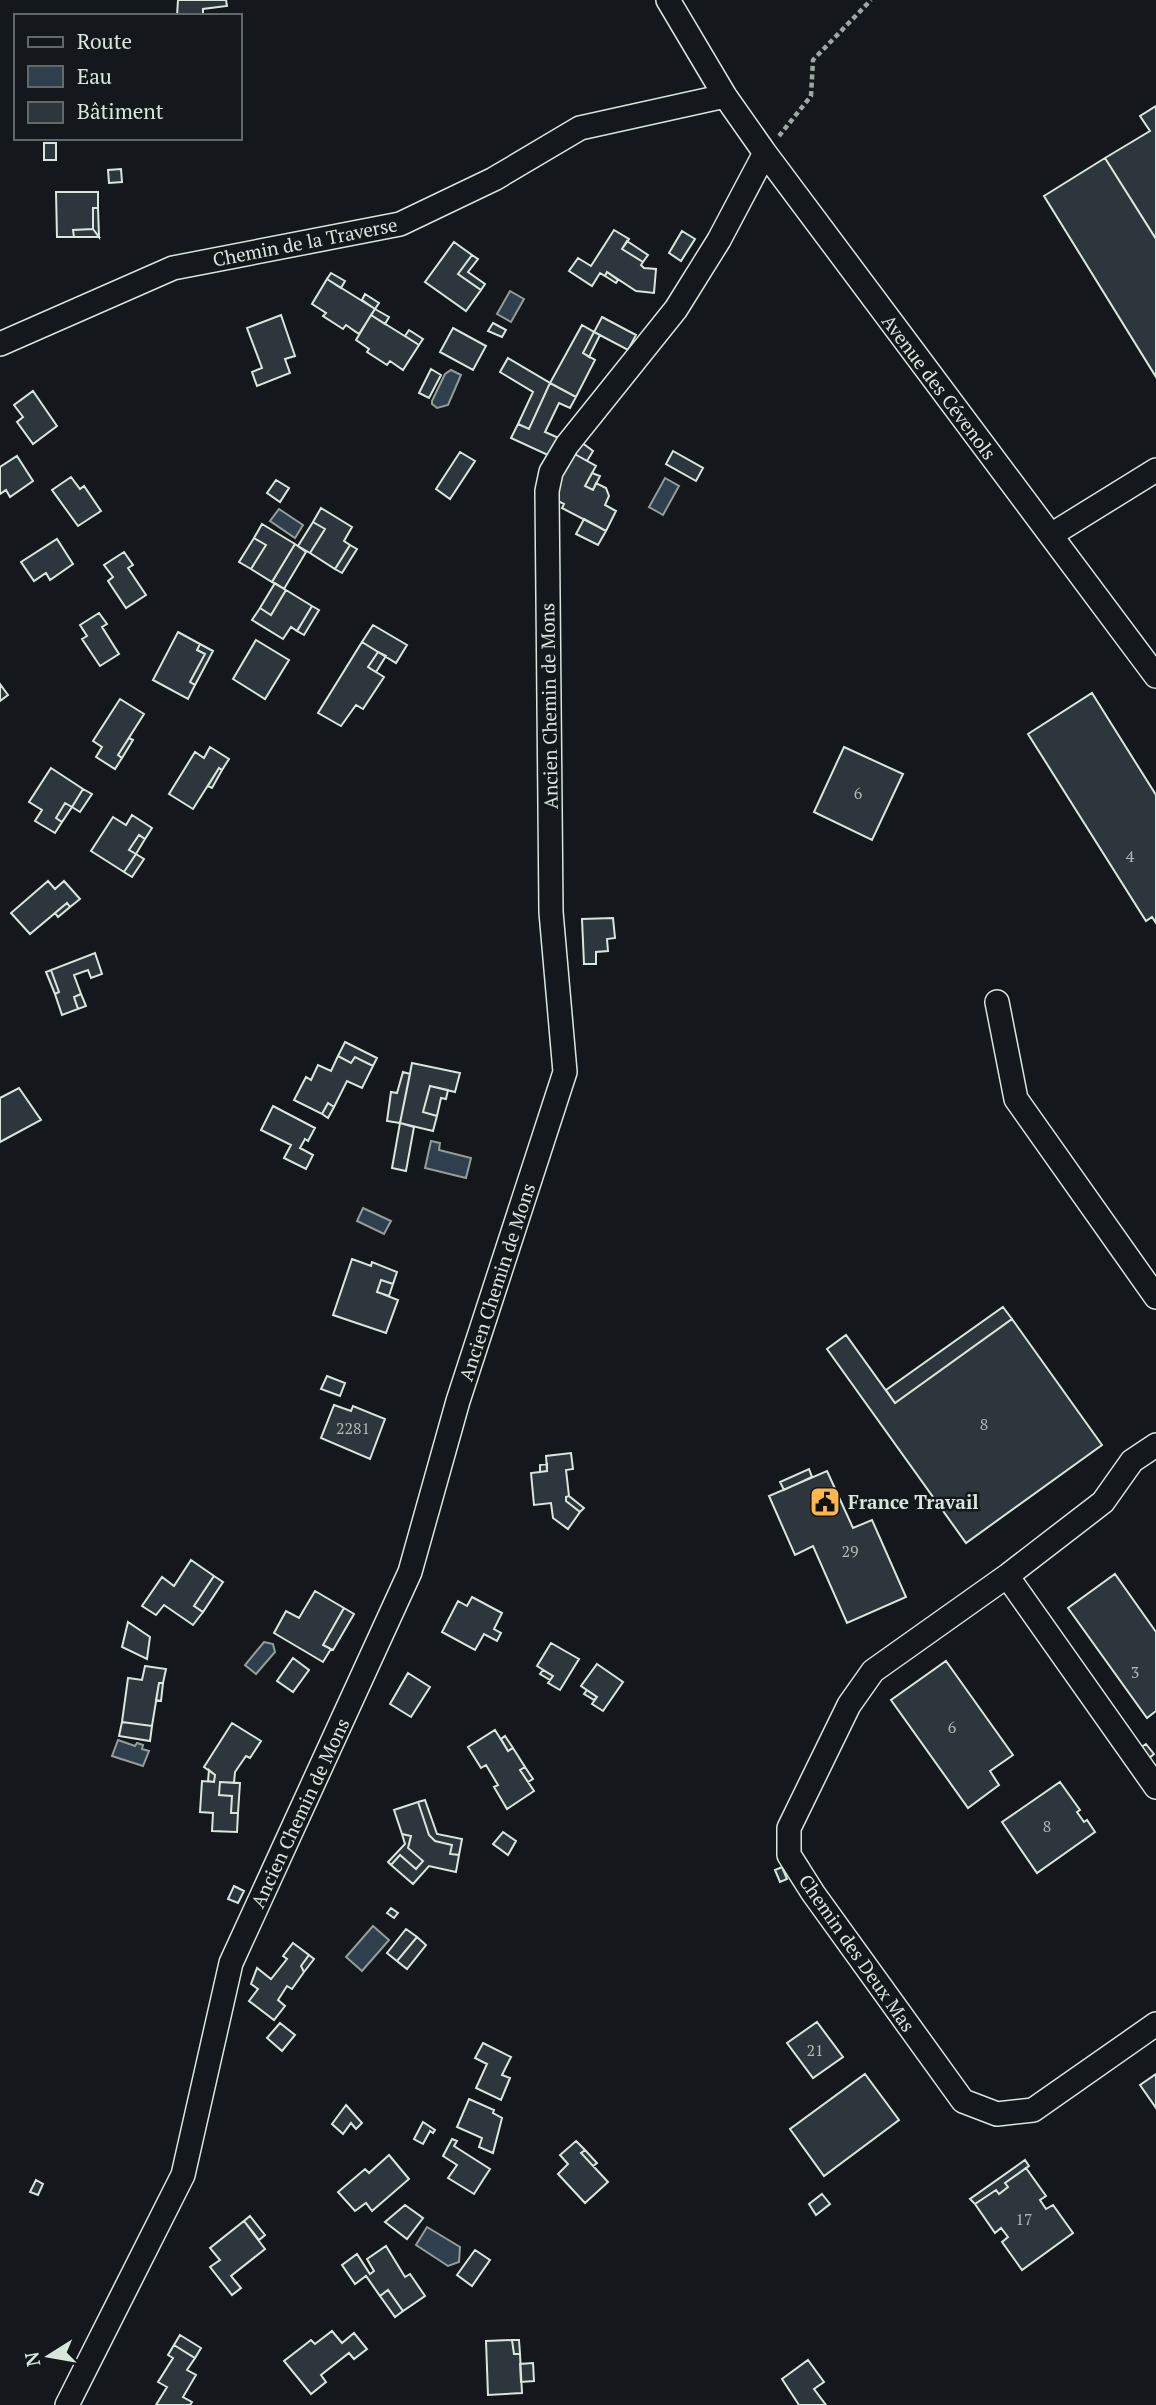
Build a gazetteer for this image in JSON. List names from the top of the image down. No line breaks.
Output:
{"streets":{"street":["Chemin de la Traverse","Avenue des Cévenols","Ancien Chemin de Mons","Chemin des Deux Mas"]},"crossings":[["Chemin de la Traverse","Avenue des Cévenols"],["Avenue des Cévenols","Ancien Chemin de Mons"]],"places":{"public building":["France Travail"]},"house_numbers":["6","4","8","2281","29","3","6","8","21","17"],"legend":["Route","Eau","Bâtiment"],"north":"left"}
